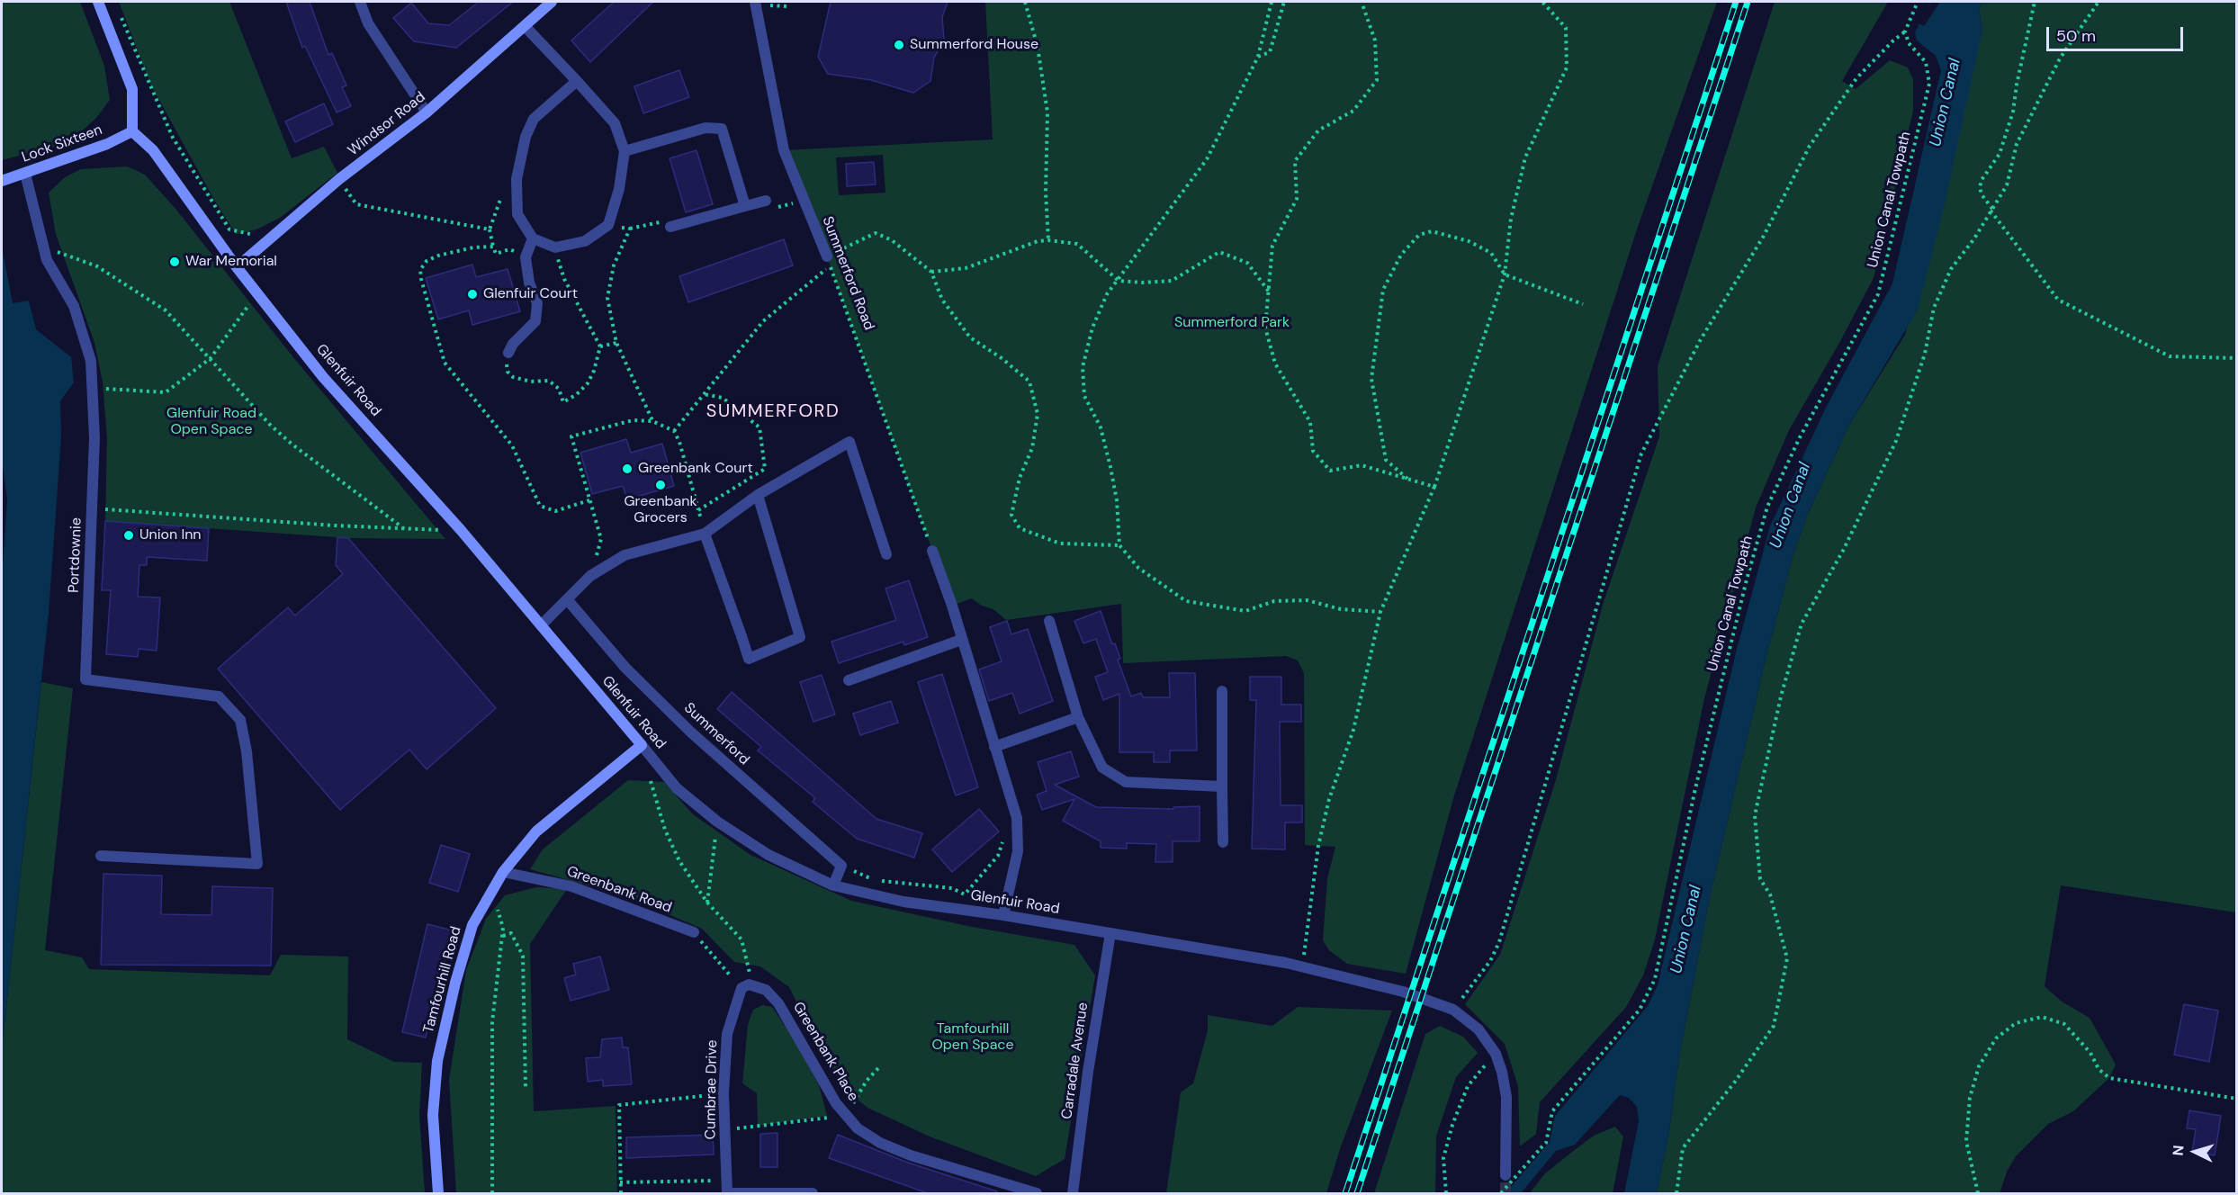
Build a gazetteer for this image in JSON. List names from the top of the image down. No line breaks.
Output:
{"streets":{"main road":["Windsor Road","Lock Sixteen","Glenfuir Road","Tamfourhill Road"],"street":["Summerford Road","Portdownie","Summerford","Greenbank Road","Greenbank Place","Carradale Avenue","Cumbrae Drive"],"path":["Union Canal Towpath"]},"crossings":[["Windsor Road","Glenfuir Road"],["Lock Sixteen","Glenfuir Road"],["Lock Sixteen","Portdownie"],["Glenfuir Road","Tamfourhill Road"],["Glenfuir Road","Carradale Avenue"],["Greenbank Road","Tamfourhill Road"],["Greenbank Place","Cumbrae Drive"]],"districts":["SUMMERFORD"],"water":["Union Canal"],"parks":["Summerford Park","Glenfuir Road Open Space","Tamfourhill Open Space"],"places":["Summerford House","War Memorial","Glenfuir Court","Greenbank Court","Greenbank Grocers","Union Inn"],"scale_bar":"50 m","north":"left"}
